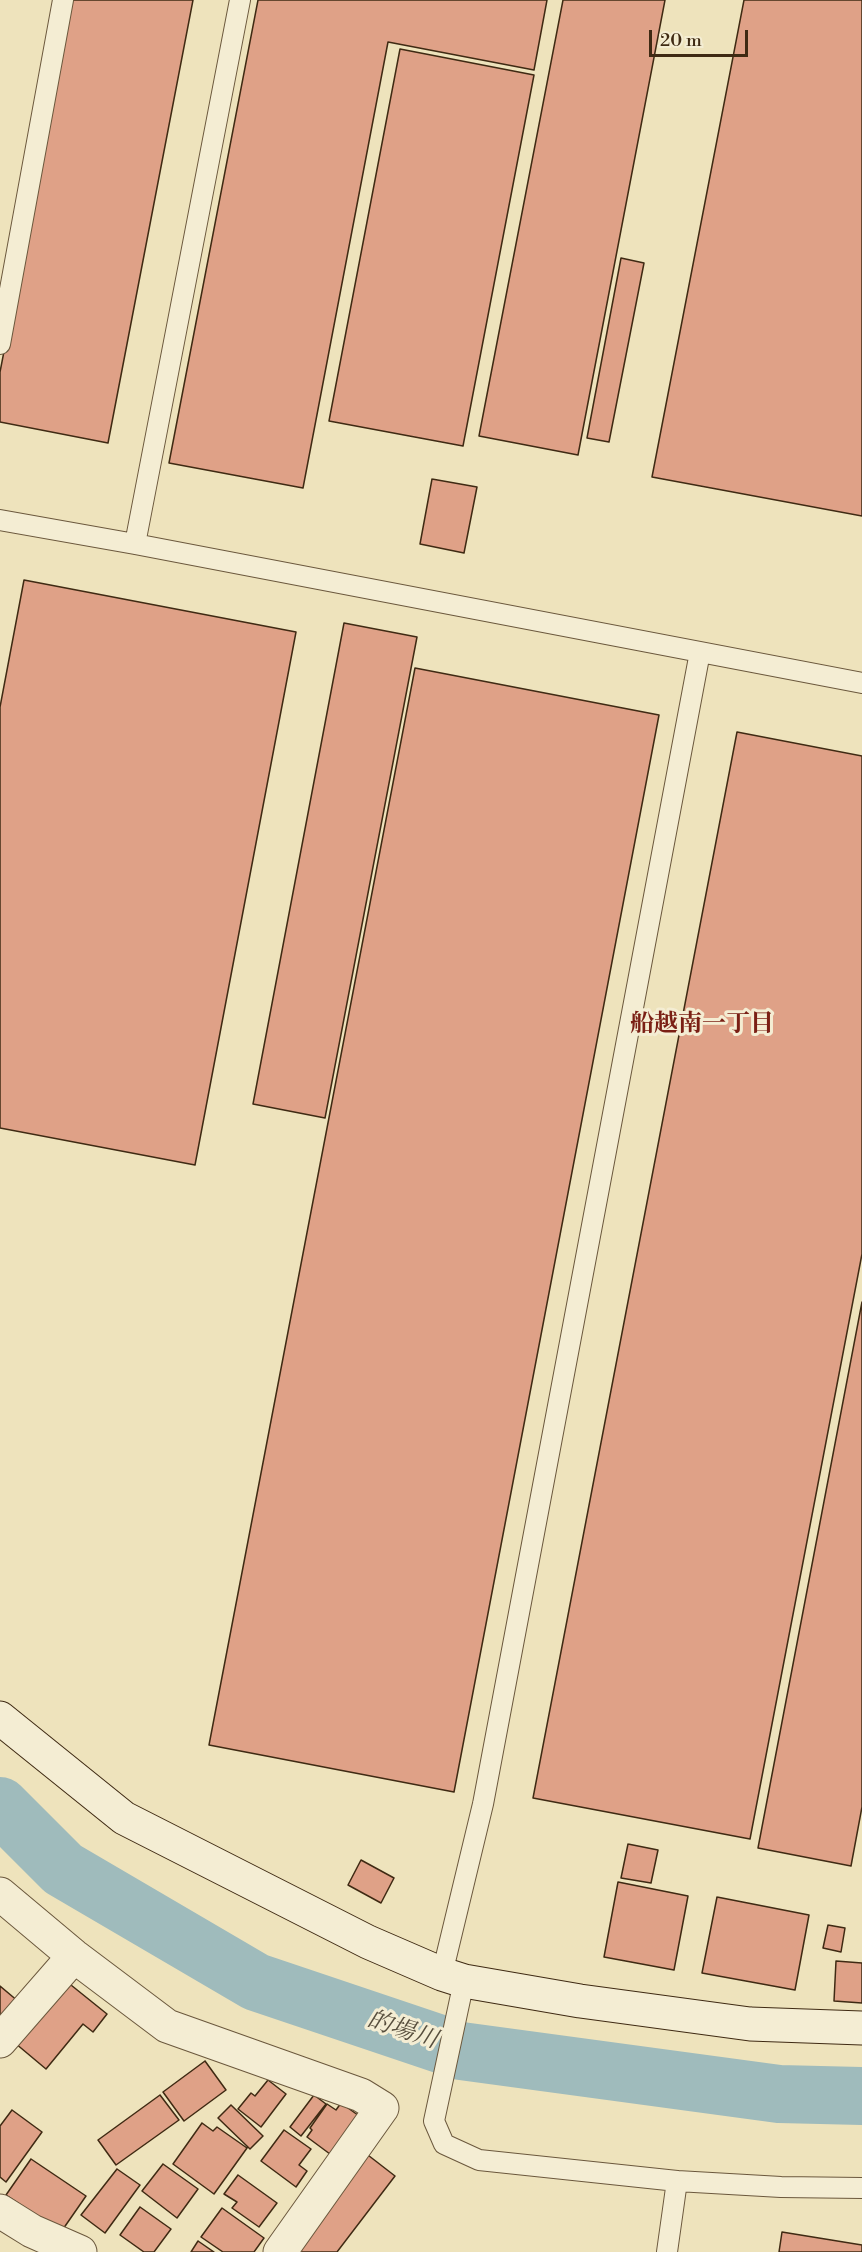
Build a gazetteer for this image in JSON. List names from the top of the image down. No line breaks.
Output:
{"districts":["船越南一丁目"],"water":["的場川"],"scale_bar":"20 m"}
